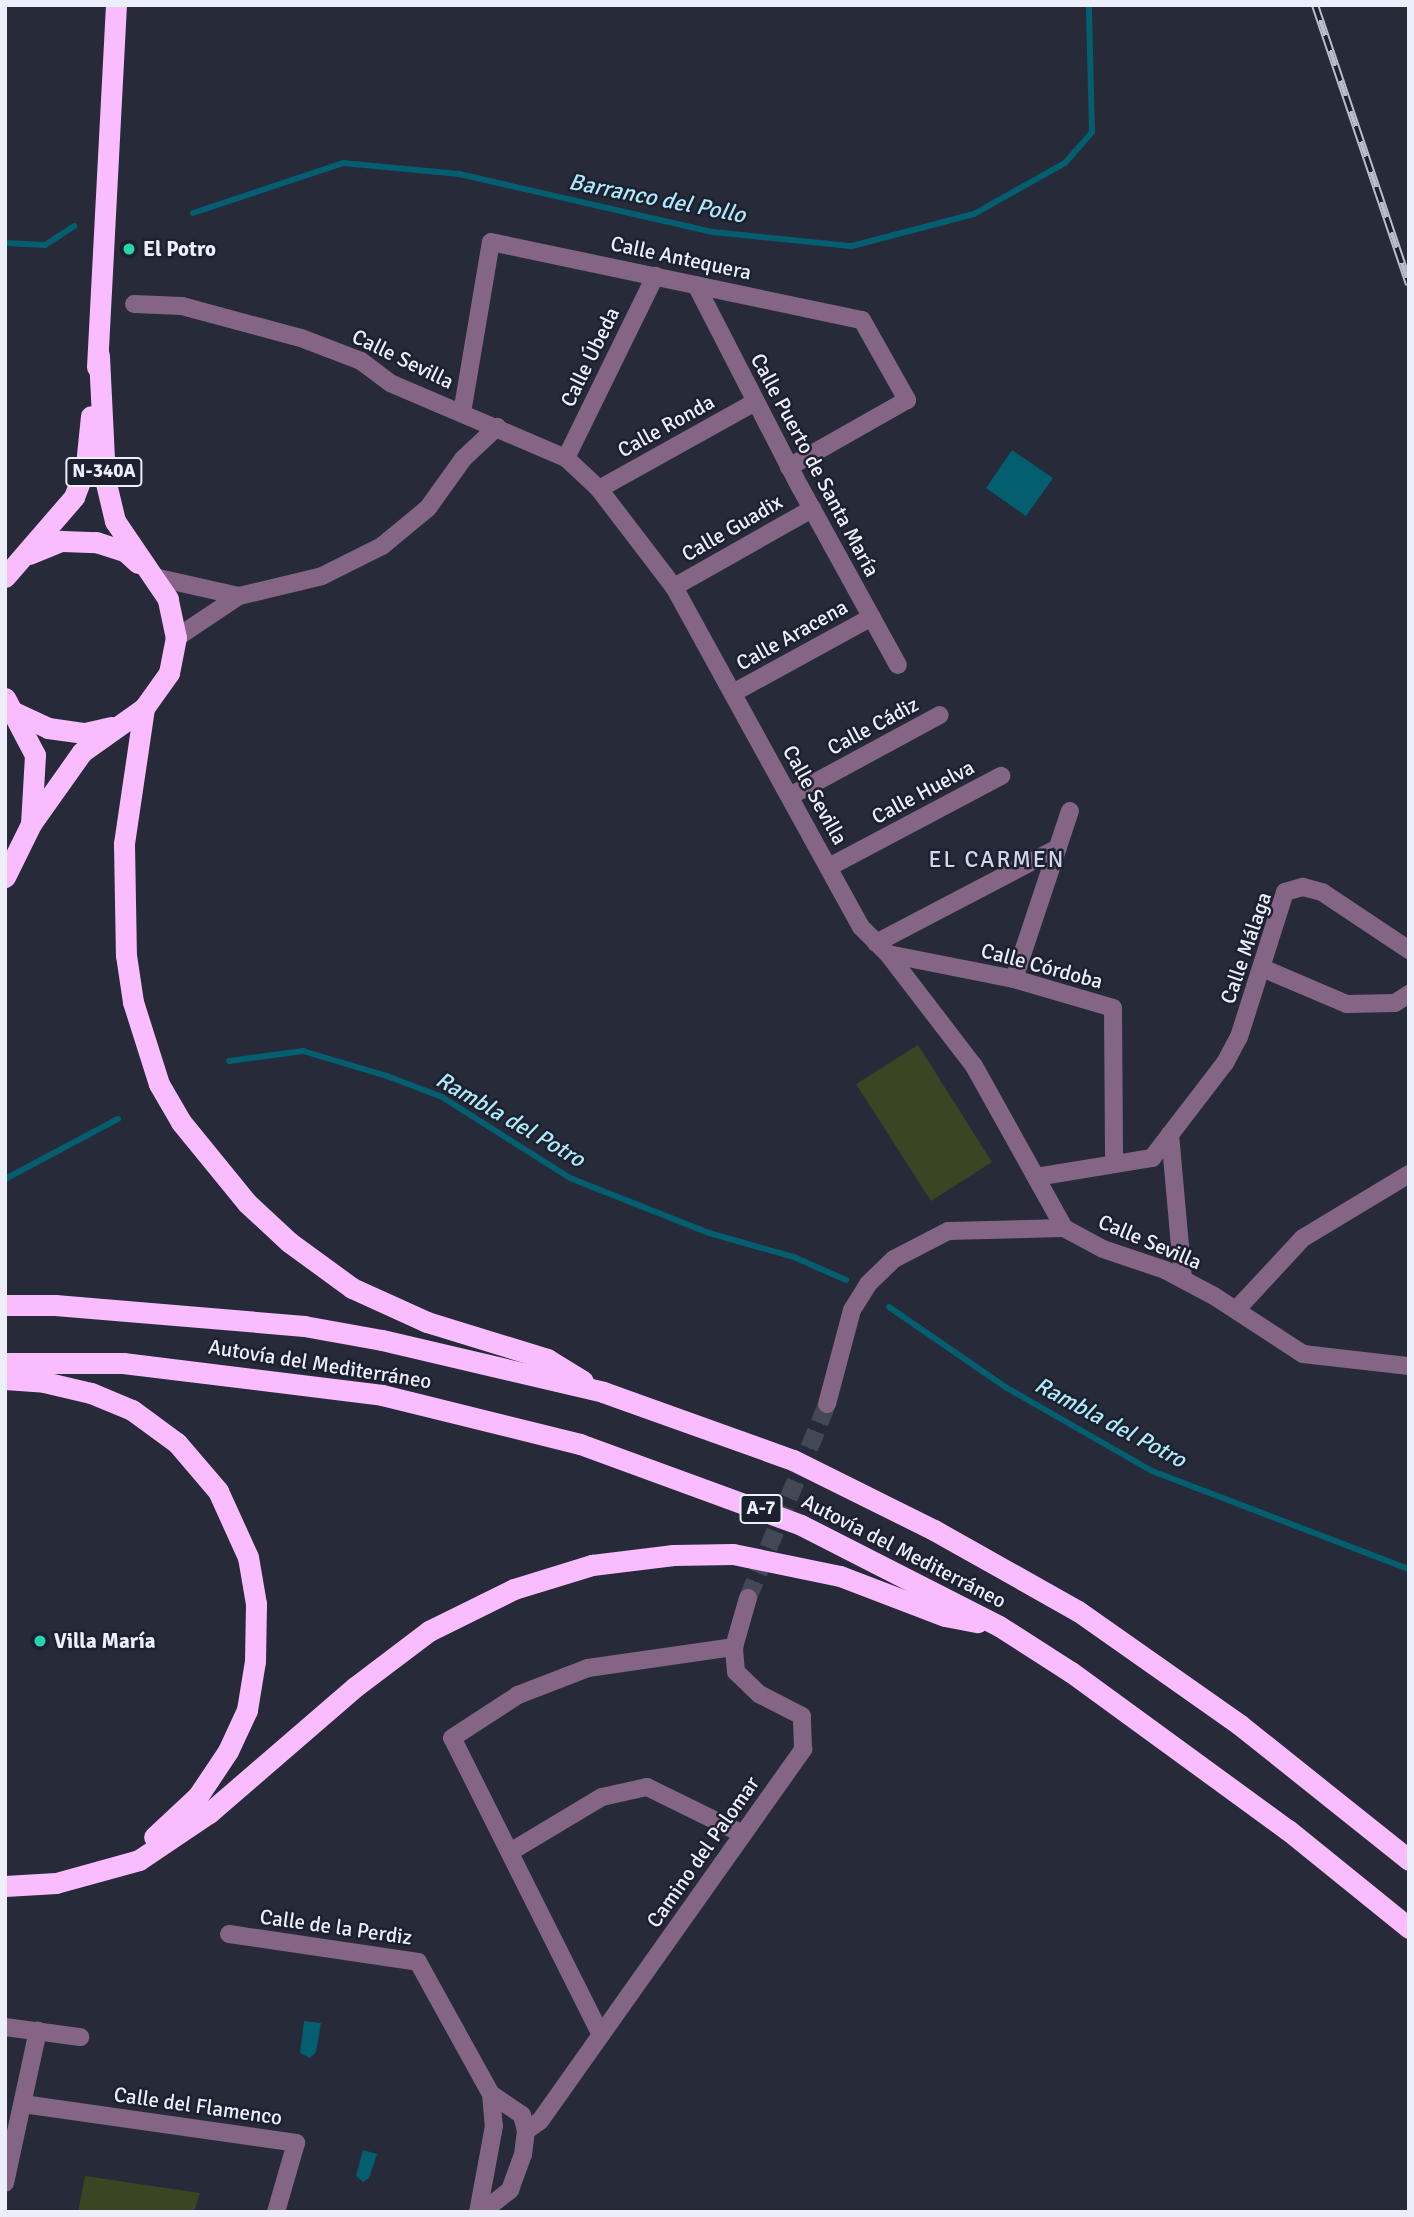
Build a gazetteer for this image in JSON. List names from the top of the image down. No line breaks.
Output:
{"streets":{"highway":["N-340A","Autovía del Mediterráneo","A-7"],"street":["Calle Antequera","Calle Úbeda","Calle Sevilla","Calle Ronda","Calle Puerto de Santa María","Calle Guadix","Calle Aracena","Calle Cádiz","Calle Huelva","Calle Málaga","Calle Córdoba","Camino del Palomar","Calle de la Perdiz","Calle del Flamenco"]},"crossings":[["Calle Antequera","Calle Úbeda"],["Calle Antequera","Calle Sevilla"],["Calle Antequera","Calle Puerto de Santa María"],["Calle Úbeda","Calle Sevilla"],["Calle Sevilla","Calle Ronda"],["Calle Sevilla","Calle Guadix"],["Calle Sevilla","Calle Aracena"],["Calle Sevilla","Calle Cádiz"],["Calle Sevilla","Calle Huelva"],["Calle Sevilla","Calle Málaga"],["Calle Sevilla","Calle Córdoba"],["Calle Ronda","Calle Puerto de Santa María"],["Calle Puerto de Santa María","Calle Guadix"],["Calle Puerto de Santa María","Calle Aracena"],["Calle Málaga","Calle Córdoba"],["Camino del Palomar","Calle de la Perdiz"]],"districts":["EL CARMEN"],"water":["Barranco del Pollo","Rambla del Potro"],"places":["El Potro","Villa María"]}
